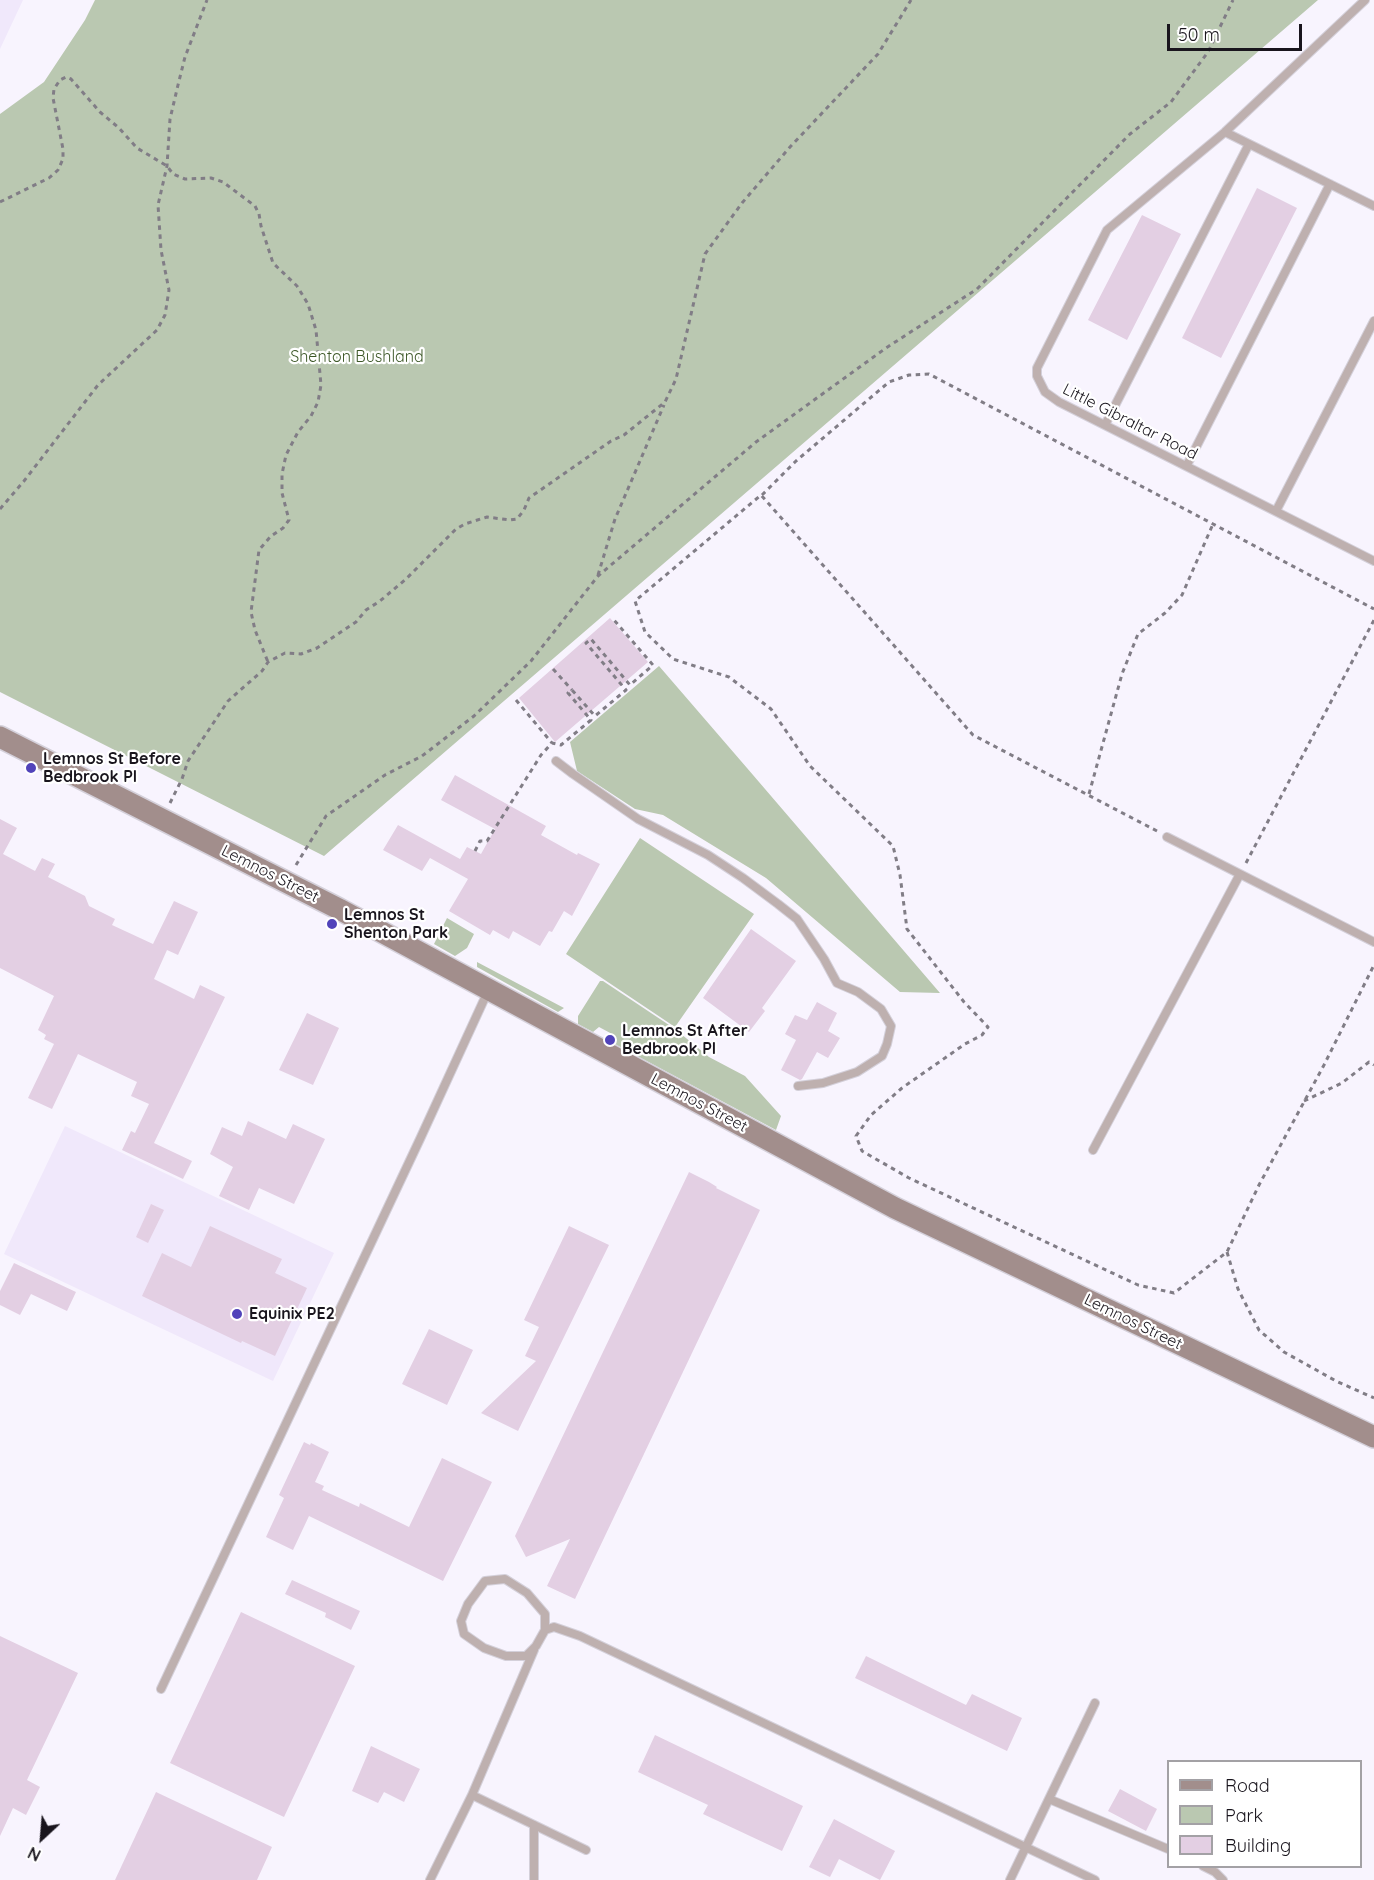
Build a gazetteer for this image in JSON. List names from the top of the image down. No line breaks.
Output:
{"streets":{"street":["Lemnos Street"],"lane":["Little Gibraltar Road"]},"parks":["Shenton Bushland"],"places":["Lemnos St Before Bedbrook Pl","Lemnos St Shenton Park","Lemnos St After Bedbrook Pl","Equinix PE2"],"legend":["Road","Park","Building"],"scale_bar":"50 m","north":"bottom left"}
